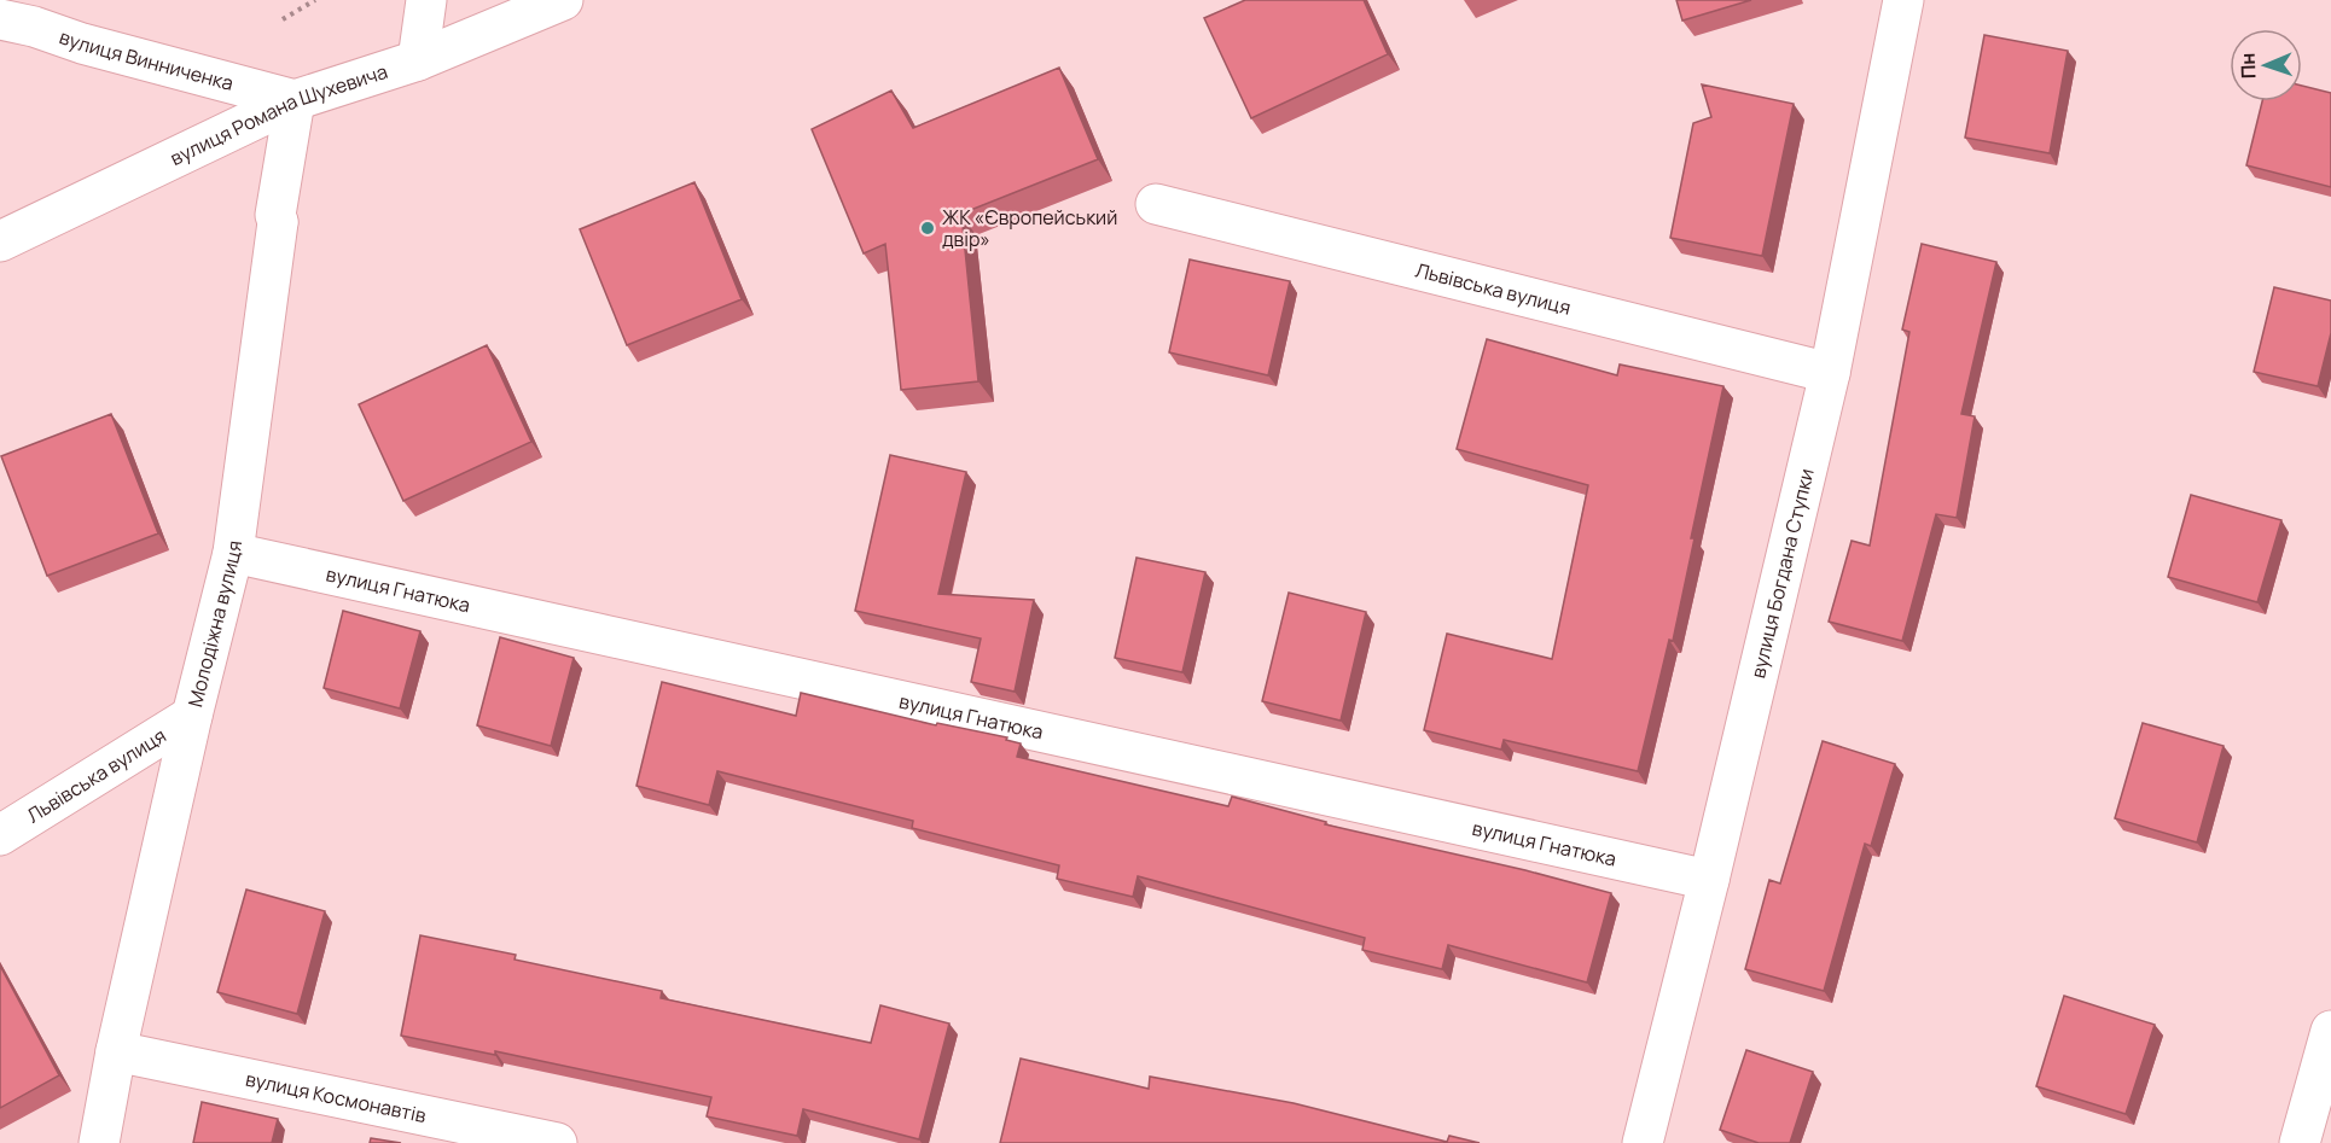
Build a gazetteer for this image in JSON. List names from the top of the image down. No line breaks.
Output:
{"streets":{"street":["вулиця Винниченка","вулиця Романа Шухевича","Львівська вулиця","вулиця Богдана Ступки","вулиця Гнатюка","Молодіжна вулиця","вулиця Космонавтів"]},"crossings":[["вулиця Винниченка","вулиця Романа Шухевича"],["вулиця Винниченка","Молодіжна вулиця"],["вулиця Романа Шухевича","Молодіжна вулиця"],["Львівська вулиця","вулиця Богдана Ступки"],["Львівська вулиця","Молодіжна вулиця"],["вулиця Богдана Ступки","вулиця Гнатюка"],["вулиця Гнатюка","Молодіжна вулиця"],["Молодіжна вулиця","вулиця Космонавтів"]],"places":["ЖК «Європейський двір»"],"north":"left"}
